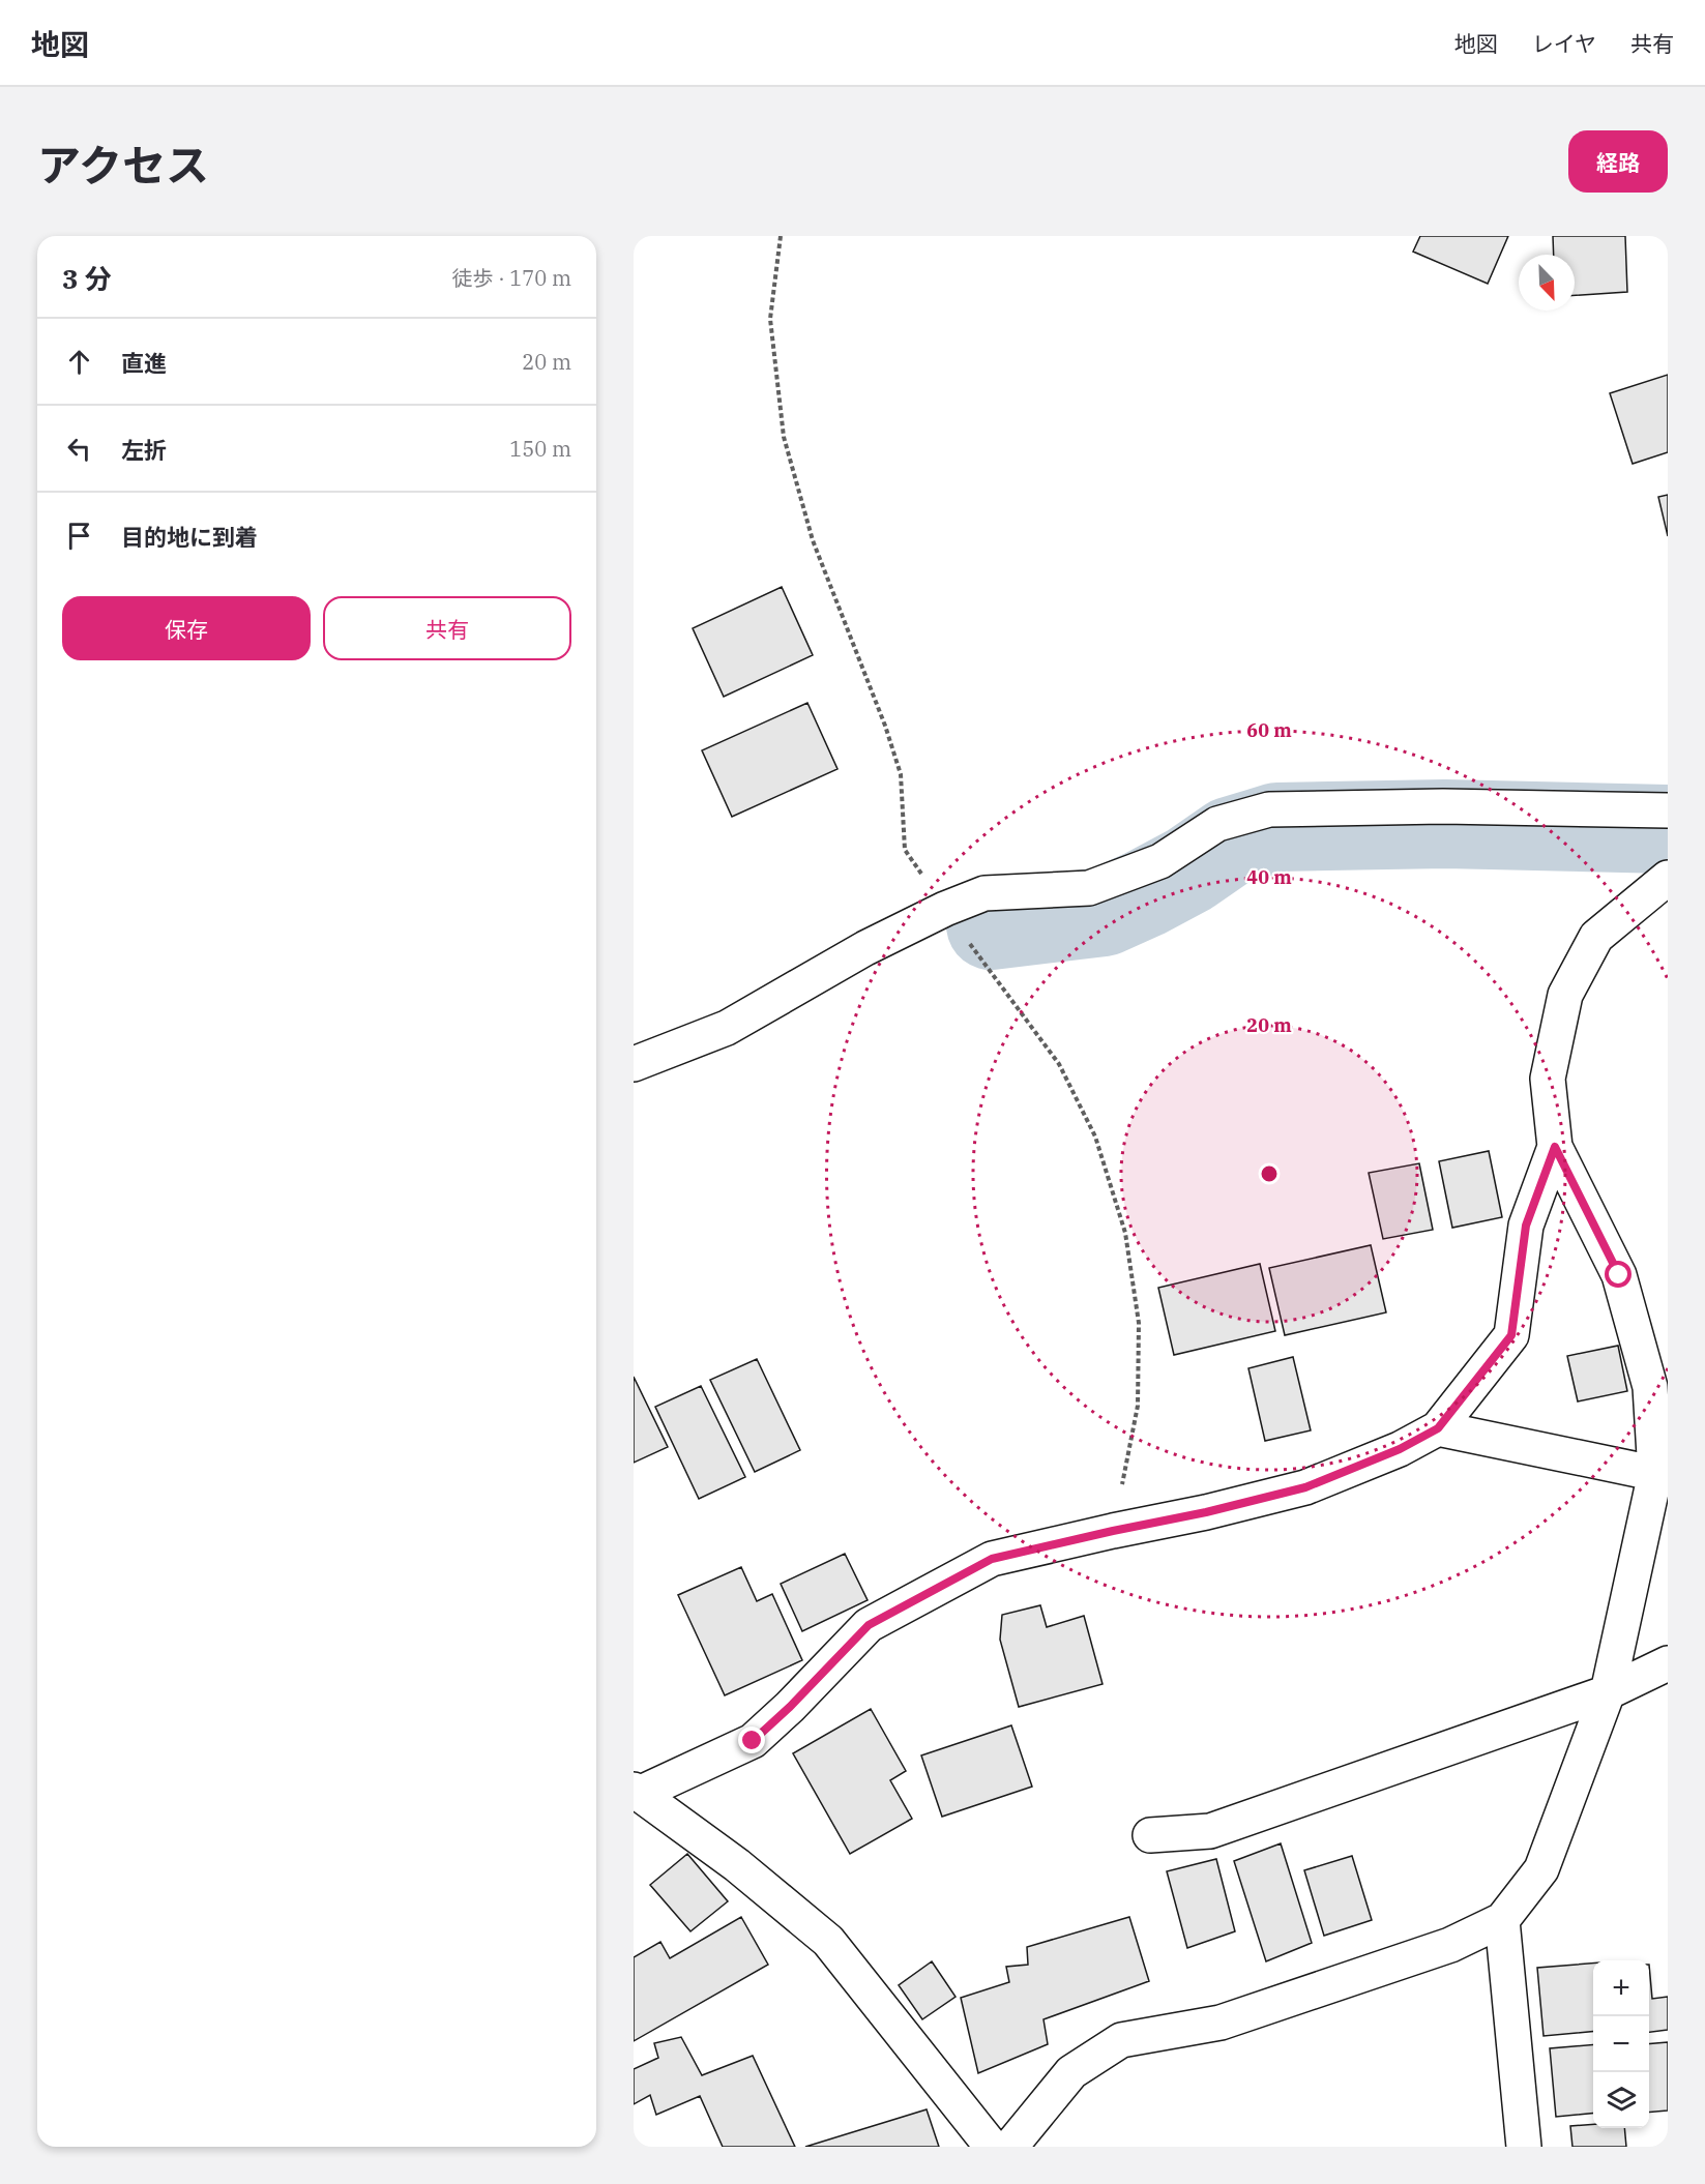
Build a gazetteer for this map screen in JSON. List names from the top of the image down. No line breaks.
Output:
{"north":"bottom right","page":{"header":"地図","nav":["地図","レイヤ","共有"],"title":"アクセス","buttons":["経路",["保存","共有"]],"heading":["3 分","徒歩 · 170 m"],"list":[["直進","20 m"],["左折","150 m"],"目的地に到着"],"map_buttons":["+","−"]},"rings":["60 m","40 m","20 m"]}
